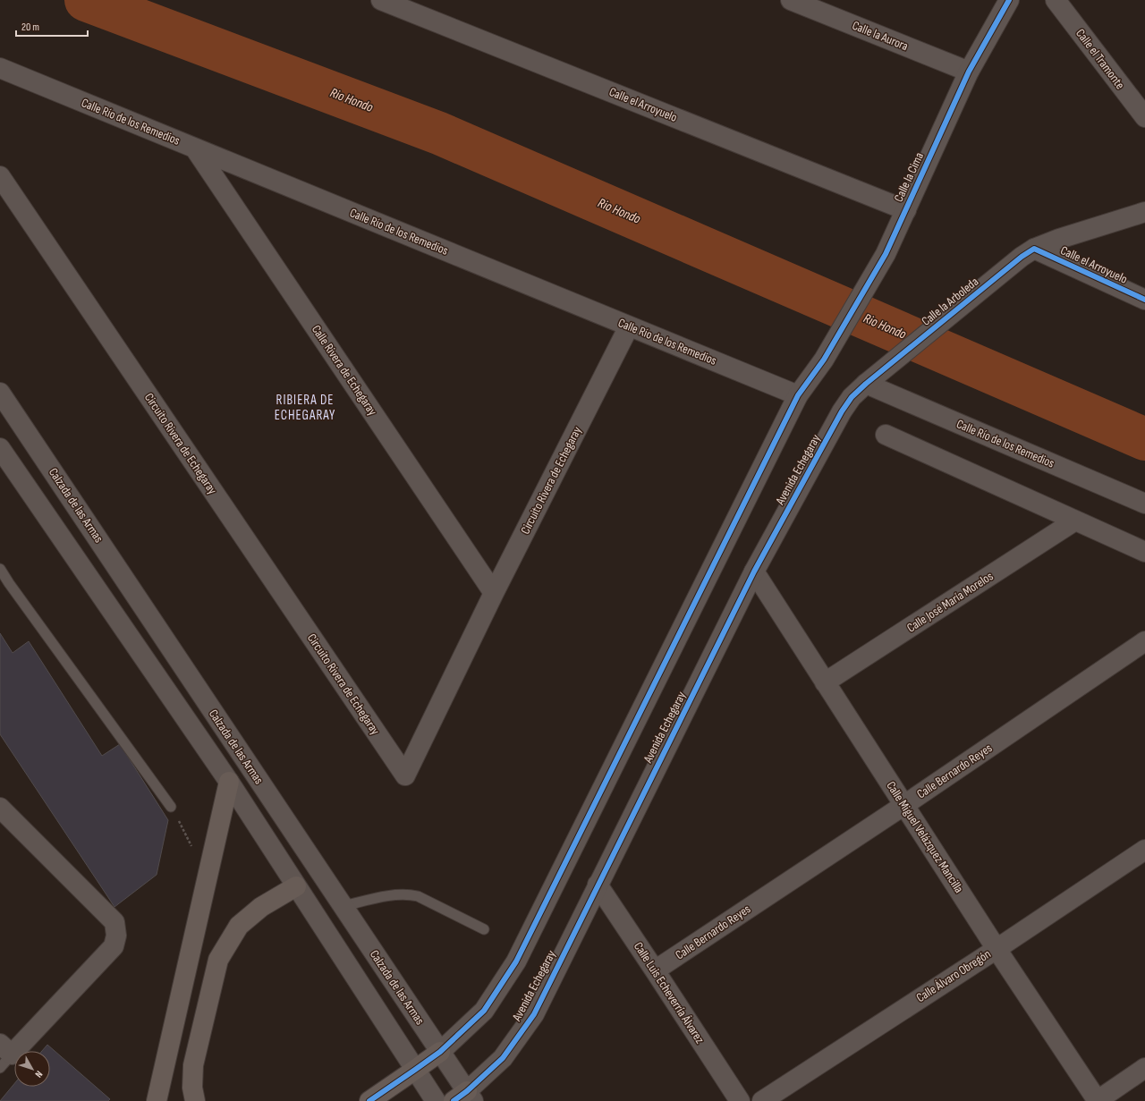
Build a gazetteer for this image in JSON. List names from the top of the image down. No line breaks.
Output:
{"streets":{"street":["Calle la Aurora","Calle el Tramonte","Calle el Arroyuelo","Calle Río de los Remedios","Calle la Cima","Calle la Arboleda","Calle Rivera de Echegaray","Circuito Rivera de Echegaray","Avenida Echegaray","Calzada de las Armas","Calle José María Morelos","Calle Bernardo Reyes","Calle Miguel Velázquez Mancilla","Calle Álvaro Obregón","Calle Luis Echeverría Álvarez"]},"crossings":[["Calle la Aurora","Calle la Cima"],["Calle el Arroyuelo","Calle la Cima"],["Calle el Arroyuelo","Calle la Arboleda"],["Calle Río de los Remedios","Calle la Cima"],["Calle Río de los Remedios","Calle la Arboleda"],["Calle Río de los Remedios","Calle Rivera de Echegaray"],["Calle Río de los Remedios","Circuito Rivera de Echegaray"],["Calle Río de los Remedios","Avenida Echegaray"],["Calle la Arboleda","Avenida Echegaray"],["Calle Rivera de Echegaray","Circuito Rivera de Echegaray"],["Avenida Echegaray","Calzada de las Armas"],["Avenida Echegaray","Calle Miguel Velázquez Mancilla"],["Avenida Echegaray","Calle Luis Echeverría Álvarez"],["Calle José María Morelos","Calle Miguel Velázquez Mancilla"],["Calle Bernardo Reyes","Calle Miguel Velázquez Mancilla"],["Calle Bernardo Reyes","Calle Luis Echeverría Álvarez"],["Calle Miguel Velázquez Mancilla","Calle Álvaro Obregón"]],"districts":["RIBIERA DE ECHEGARAY"],"water":["Rio Hondo"],"scale_bar":"20 m","north":"bottom right"}
